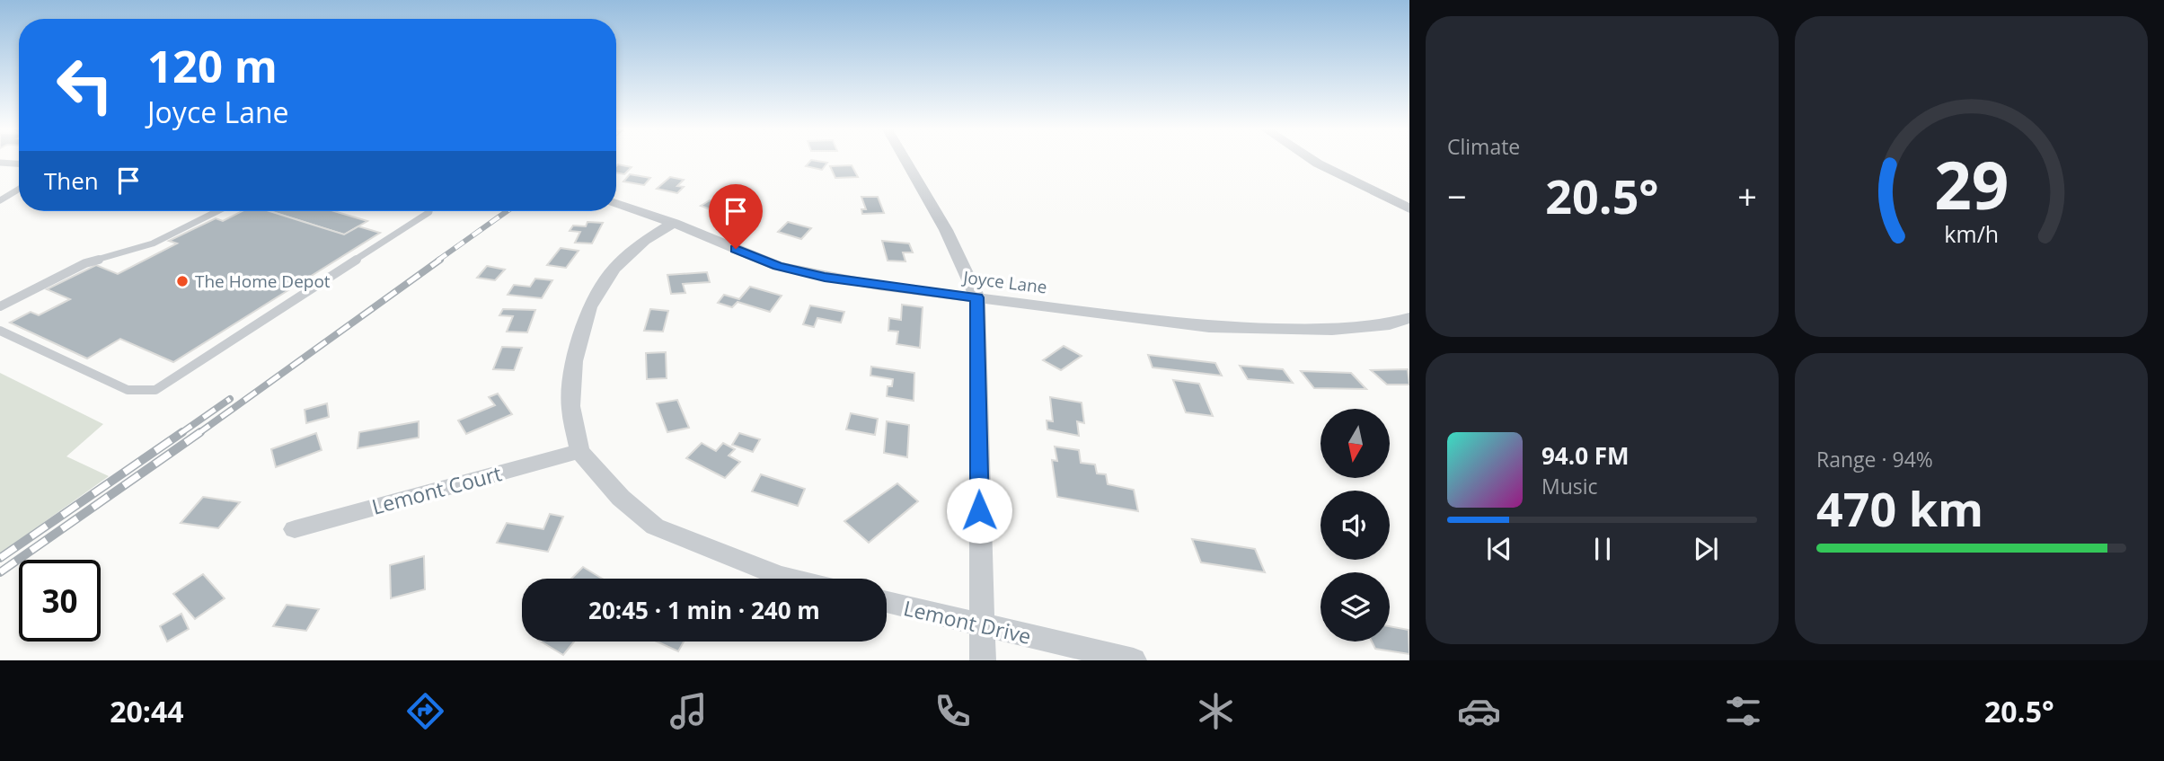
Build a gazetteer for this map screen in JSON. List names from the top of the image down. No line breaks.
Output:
{"streets":{"street":["Joyce Lane","Lemont Court","Lemont Drive"]},"places":["The Home Depot"],"north":"bottom","page":{"tile":["Climate",["Range · 94%","470 km"]],"turn":["120 m","Joyce Lane"],"then":"Then","heat":["−","20.5°","+"],"song":["94.0 FM","Music"],"limit":"30","trip":"20:45 · 1 min · 240 m","tabs":["20:44","20.5°"],"gauge":["29","km/h"]}}
